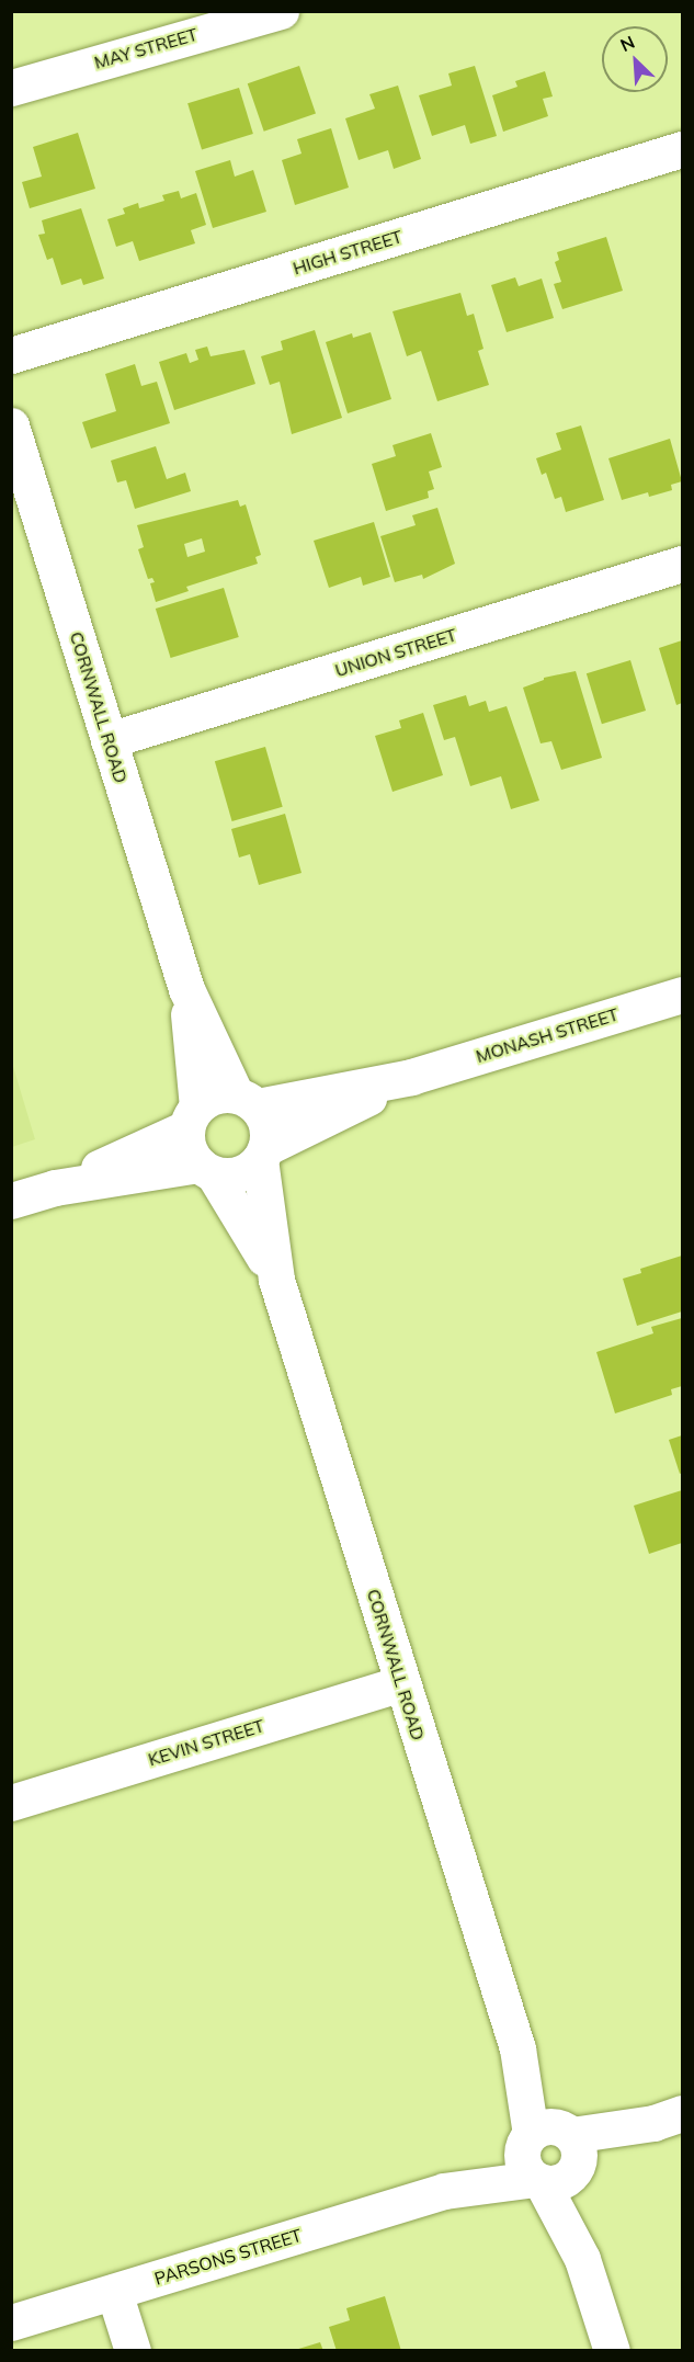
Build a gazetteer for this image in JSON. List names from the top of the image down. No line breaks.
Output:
{"streets":{"street":["MAY STREET","HIGH STREET","UNION STREET","CORNWALL ROAD","MONASH STREET","KEVIN STREET","PARSONS STREET"]},"crossings":[["UNION STREET","CORNWALL ROAD"],["CORNWALL ROAD","MONASH STREET"],["CORNWALL ROAD","KEVIN STREET"],["CORNWALL ROAD","PARSONS STREET"]],"north":"top left"}
